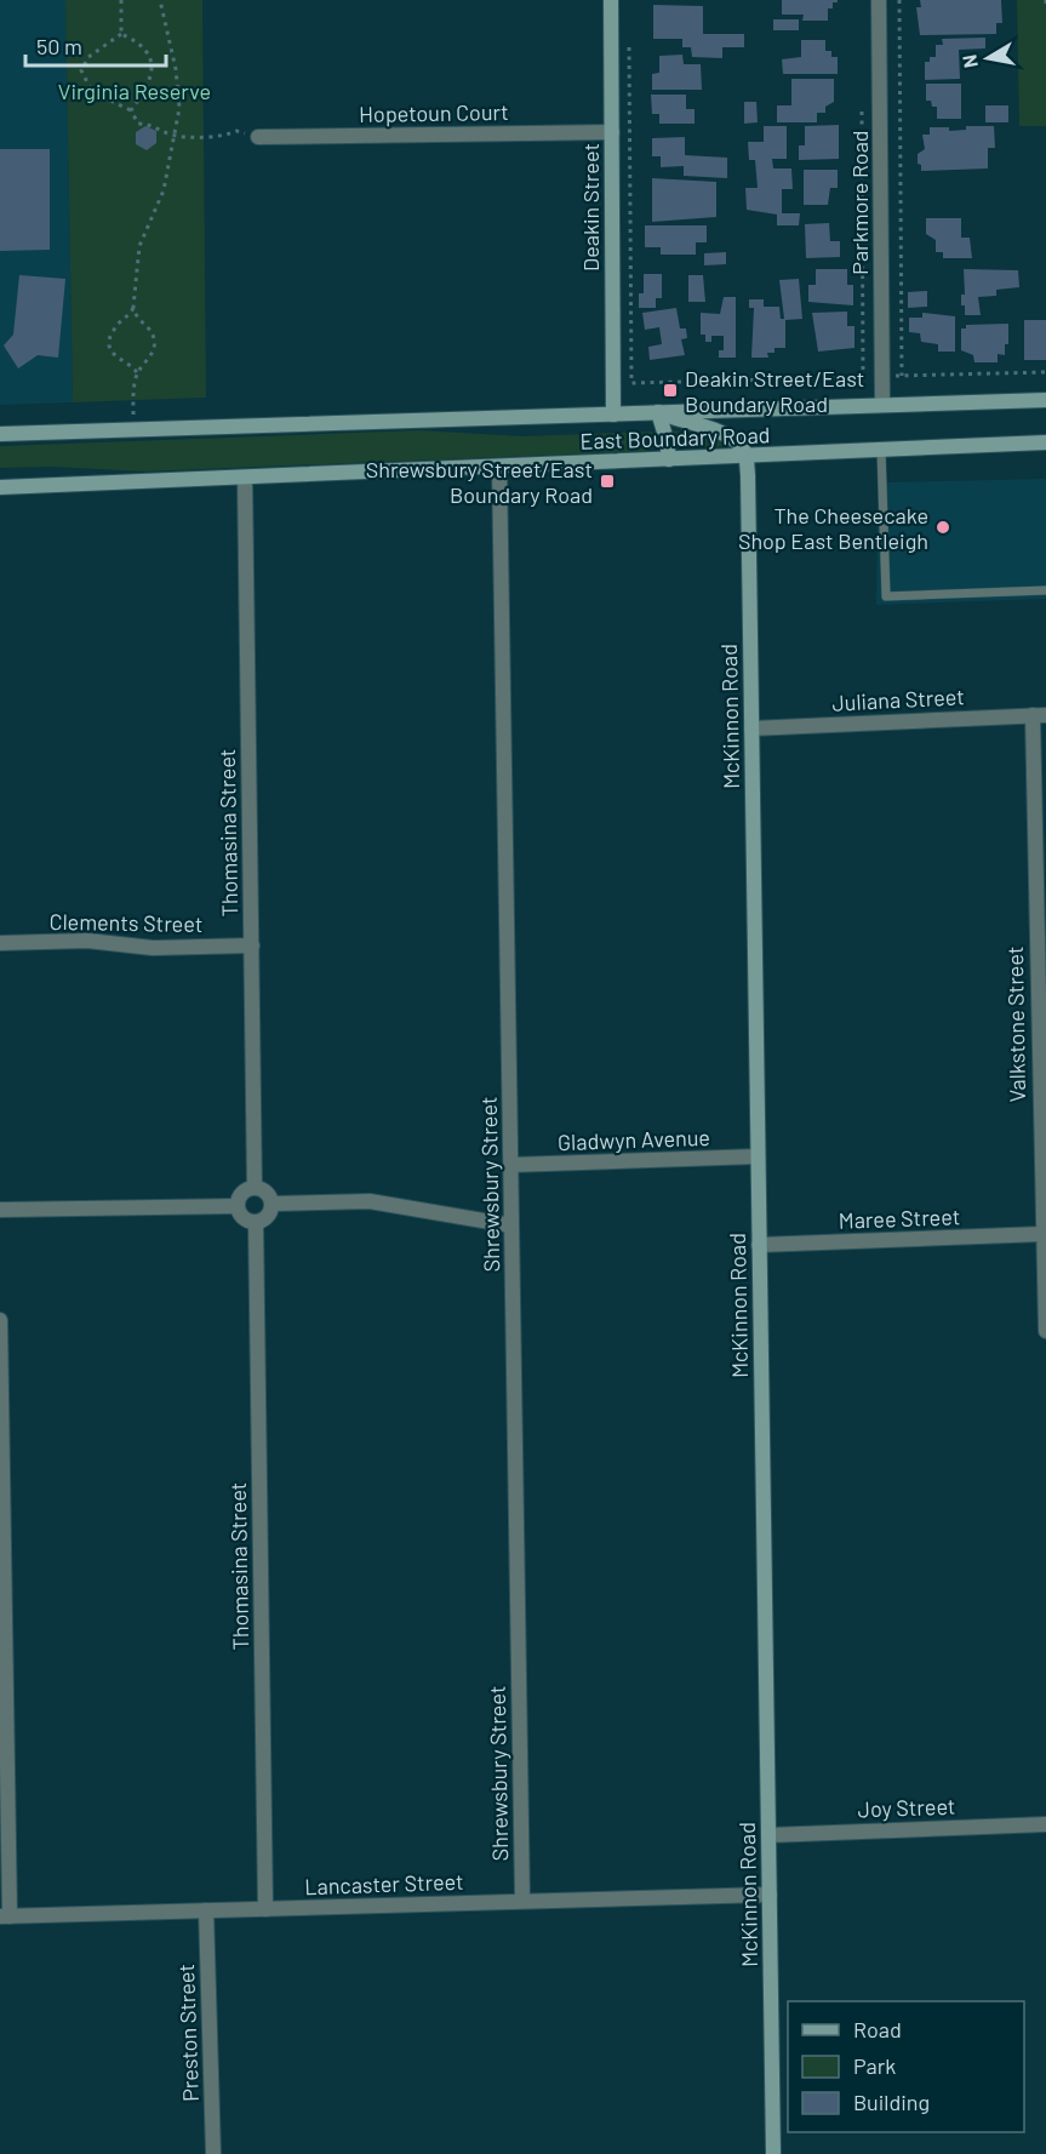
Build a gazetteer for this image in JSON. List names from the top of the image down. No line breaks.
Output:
{"streets":{"main road":["Deakin Street","East Boundary Road","McKinnon Road"],"street":["Hopetoun Court","Parkmore Road","Juliana Street","Thomasina Street","Clements Street","Valkstone Street","Gladwyn Avenue","Shrewsbury Street","Maree Street","Joy Street","Lancaster Street","Preston Street"]},"crossings":[["Hopetoun Court","Deakin Street"],["Parkmore Road","East Boundary Road"],["Deakin Street","East Boundary Road"],["East Boundary Road","McKinnon Road"],["East Boundary Road","Thomasina Street"],["East Boundary Road","Shrewsbury Street"],["Juliana Street","McKinnon Road"],["Juliana Street","Valkstone Street"],["McKinnon Road","Gladwyn Avenue"],["McKinnon Road","Maree Street"],["McKinnon Road","Joy Street"],["McKinnon Road","Lancaster Street"],["Thomasina Street","Clements Street"],["Thomasina Street","Lancaster Street"],["Valkstone Street","Maree Street"],["Gladwyn Avenue","Shrewsbury Street"],["Shrewsbury Street","Lancaster Street"],["Lancaster Street","Preston Street"]],"parks":["Virginia Reserve"],"places":{"transit":["Deakin Street/East Boundary Road","Shrewsbury Street/East Boundary Road"],"other":["The Cheesecake Shop East Bentleigh"]},"legend":["Road","Park","Building"],"scale_bar":"50 m","north":"left"}
